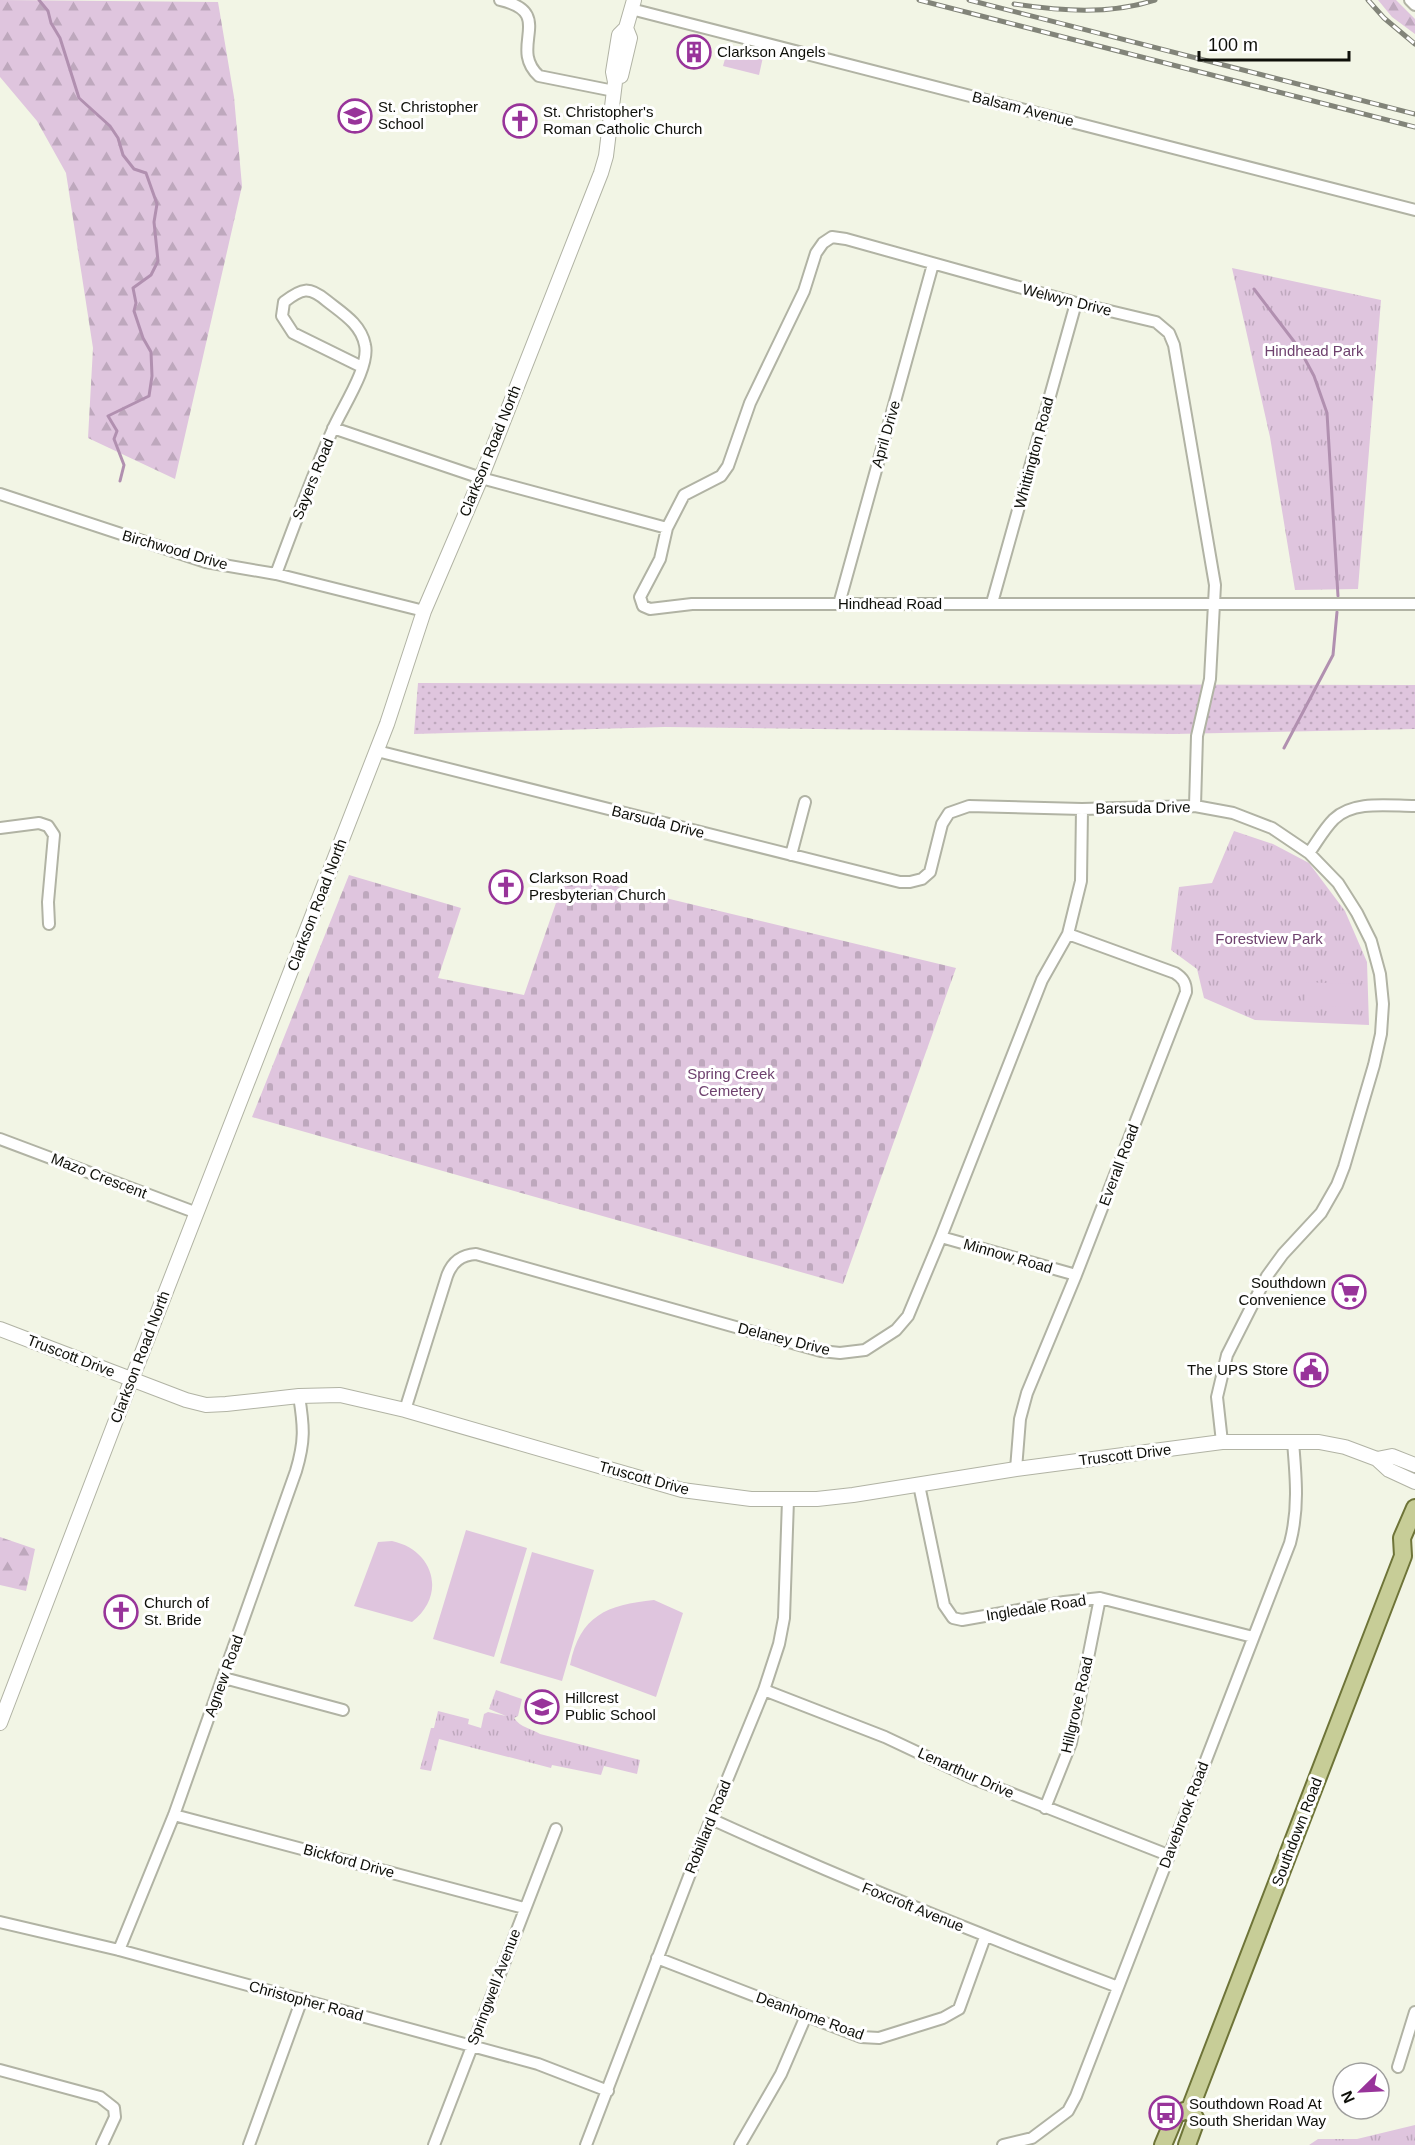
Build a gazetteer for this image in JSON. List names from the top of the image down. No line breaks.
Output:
{"streets":{"main road":["Southdown Road"],"street":["Balsam Avenue","Welwyn Drive","April Drive","Clarkson Road North","Whittington Road","Sayers Road","Birchwood Drive","Hindhead Road","Barsuda Drive","Everall Road","Mazo Crescent","Minnow Road","Delaney Drive","Truscott Drive","Ingledale Road","Agnew Road","Hillgrove Road","Lenarthur Drive","Davebrook Road","Robillard Road","Bickford Drive","Foxcroft Avenue","Springwell Avenue","Christopher Road","Deanhome Road"]},"crossings":[["Balsam Avenue","Clarkson Road North"],["Welwyn Drive","April Drive"],["Welwyn Drive","Whittington Road"],["Welwyn Drive","Hindhead Road"],["Welwyn Drive","Barsuda Drive"],["April Drive","Hindhead Road"],["Clarkson Road North","Sayers Road"],["Clarkson Road North","Birchwood Drive"],["Clarkson Road North","Barsuda Drive"],["Clarkson Road North","Mazo Crescent"],["Clarkson Road North","Truscott Drive"],["Whittington Road","Hindhead Road"],["Sayers Road","Birchwood Drive"],["Barsuda Drive","Delaney Drive"],["Barsuda Drive","Truscott Drive"],["Everall Road","Minnow Road"],["Everall Road","Delaney Drive"],["Everall Road","Truscott Drive"],["Minnow Road","Delaney Drive"],["Delaney Drive","Truscott Drive"],["Truscott Drive","Ingledale Road"],["Truscott Drive","Agnew Road"],["Truscott Drive","Davebrook Road"],["Truscott Drive","Robillard Road"],["Ingledale Road","Hillgrove Road"],["Ingledale Road","Davebrook Road"],["Agnew Road","Bickford Drive"],["Agnew Road","Christopher Road"],["Hillgrove Road","Lenarthur Drive"],["Lenarthur Drive","Davebrook Road"],["Lenarthur Drive","Robillard Road"],["Davebrook Road","Foxcroft Avenue"],["Robillard Road","Foxcroft Avenue"],["Robillard Road","Christopher Road"],["Robillard Road","Deanhome Road"],["Bickford Drive","Springwell Avenue"],["Foxcroft Avenue","Deanhome Road"],["Springwell Avenue","Christopher Road"]],"parks":["Hindhead Park","Forestview Park","Spring Creek Cemetery"],"places":{"building":["Clarkson Angels"],"school or university":["St. Christopher School","Hillcrest Public School"],"church":["St. Christopher's Roman Catholic Church","Clarkson Road Presbyterian Church","Church of St. Bride"],"supermarket":["Southdown Convenience"],"public building":["The UPS Store"],"bus stop":["Southdown Road At South Sheridan Way"]},"scale_bar":"100 m","north":"bottom left"}
